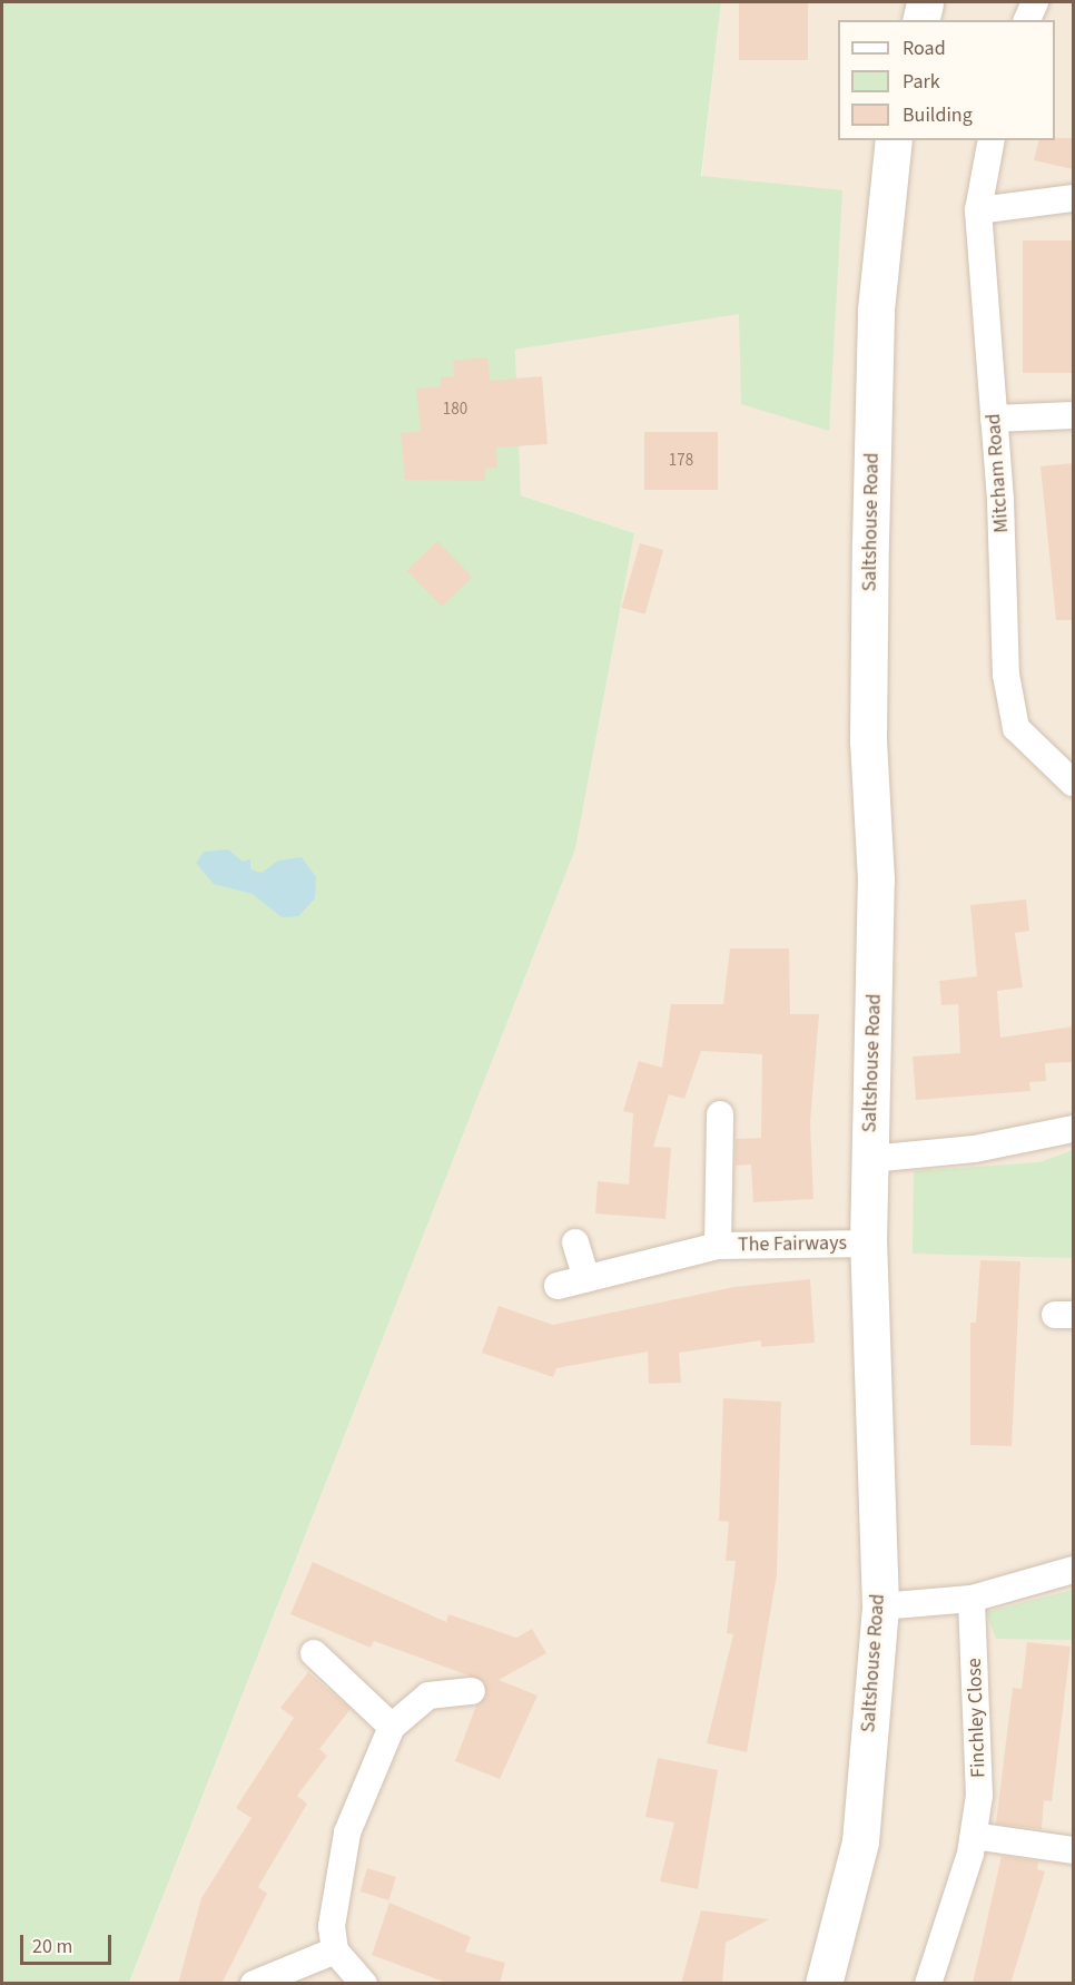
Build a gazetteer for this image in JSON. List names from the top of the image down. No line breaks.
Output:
{"streets":{"main road":["Saltshouse Road"],"street":["Mitcham Road","The Fairways","Finchley Close"]},"crossings":[["Saltshouse Road","The Fairways"]],"house_numbers":["180","178"],"legend":["Road","Park","Building"],"scale_bar":"20 m"}
